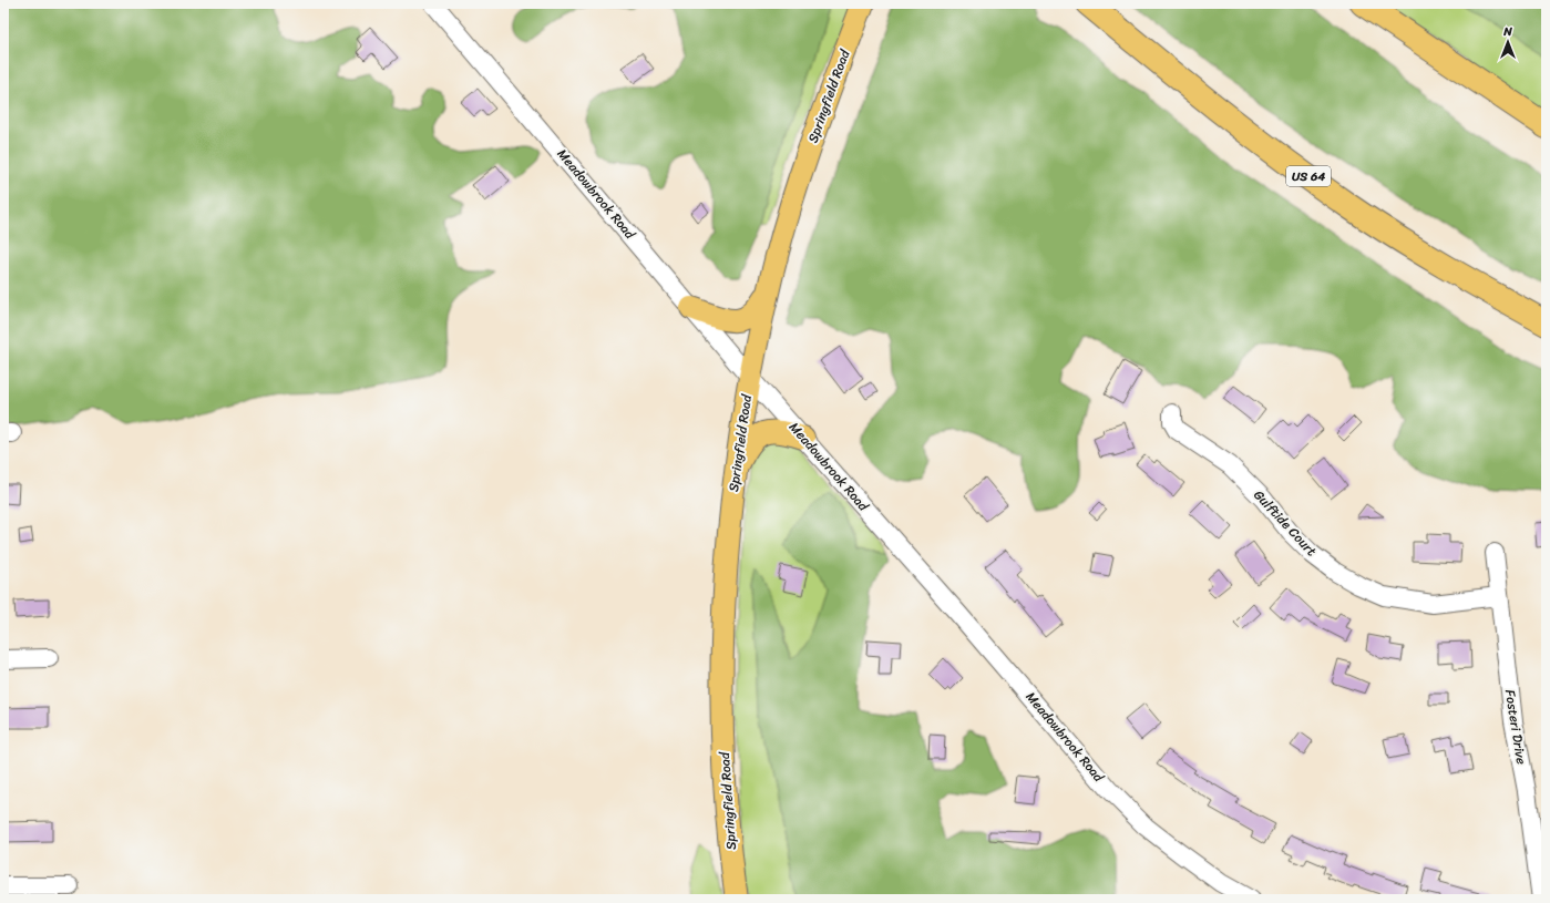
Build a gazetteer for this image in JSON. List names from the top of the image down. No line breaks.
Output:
{"streets":{"highway":["US 64"],"main road":["Springfield Road"],"street":["Meadowbrook Road","Gulftide Court","Fosteri Drive"]},"crossings":[["Springfield Road","Meadowbrook Road"],["Gulftide Court","Fosteri Drive"]],"north":"top"}
